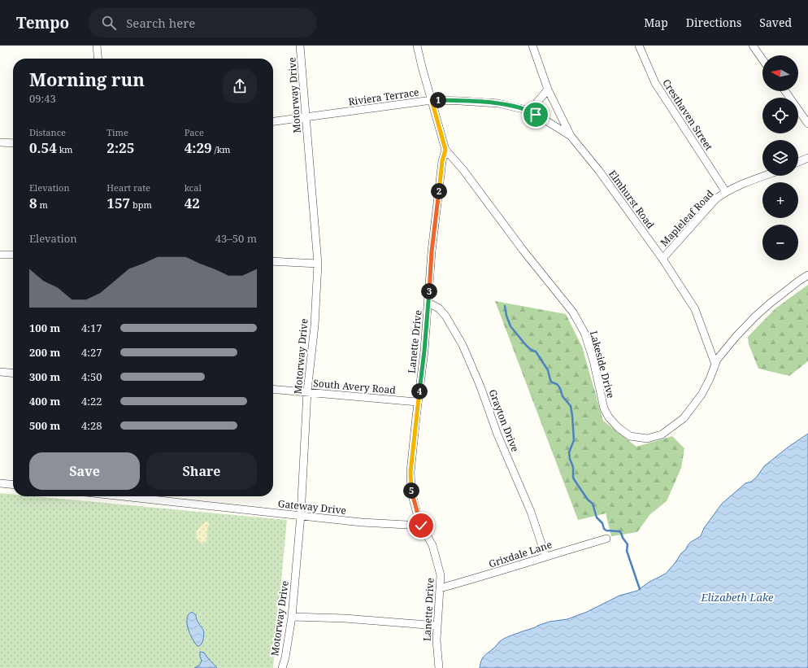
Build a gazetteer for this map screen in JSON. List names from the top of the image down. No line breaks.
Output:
{"streets":{"street":["Motorway Drive","Riviera Terrace","Cresthaven Street","Elmhurst Road","Mapleleaf Road","Lanette Drive","Lakeside Drive","South Avery Road","Grayton Drive","Gateway Drive","Grixdale Lane"]},"crossings":[["Motorway Drive","Riviera Terrace"],["Motorway Drive","South Avery Road"],["Motorway Drive","Gateway Drive"],["Riviera Terrace","Elmhurst Road"],["Riviera Terrace","Lakeside Drive"],["Cresthaven Street","Mapleleaf Road"],["Elmhurst Road","Mapleleaf Road"],["Elmhurst Road","Lakeside Drive"],["Lanette Drive","Lakeside Drive"],["Lanette Drive","South Avery Road"],["Lanette Drive","Grayton Drive"],["Lanette Drive","Gateway Drive"],["Lanette Drive","Grixdale Lane"],["Grayton Drive","Grixdale Lane"]],"water":["Elizabeth Lake"],"north":"left","page":{"header":"Tempo","search":"Search here","nav":["Map","Directions","Saved"],"map_buttons":["+","−"],"heading":["Morning run","09:43"],"pins":["1","2","3","4","5"],"stats":[["Distance","0.54 km"],["Time","2:25"],["Pace","4:29 /km"],["Elevation","8 m"],["Heart rate","157 bpm"],["kcal","42"]],"chart":["Elevation","43–50 m"],"list":[{"name":"100 m","note":"4:17"},{"name":"200 m","note":"4:27"},{"name":"300 m","note":"4:50"},{"name":"400 m","note":"4:22"},{"name":"500 m","note":"4:28"}],"buttons":["Save","Share"]}}
